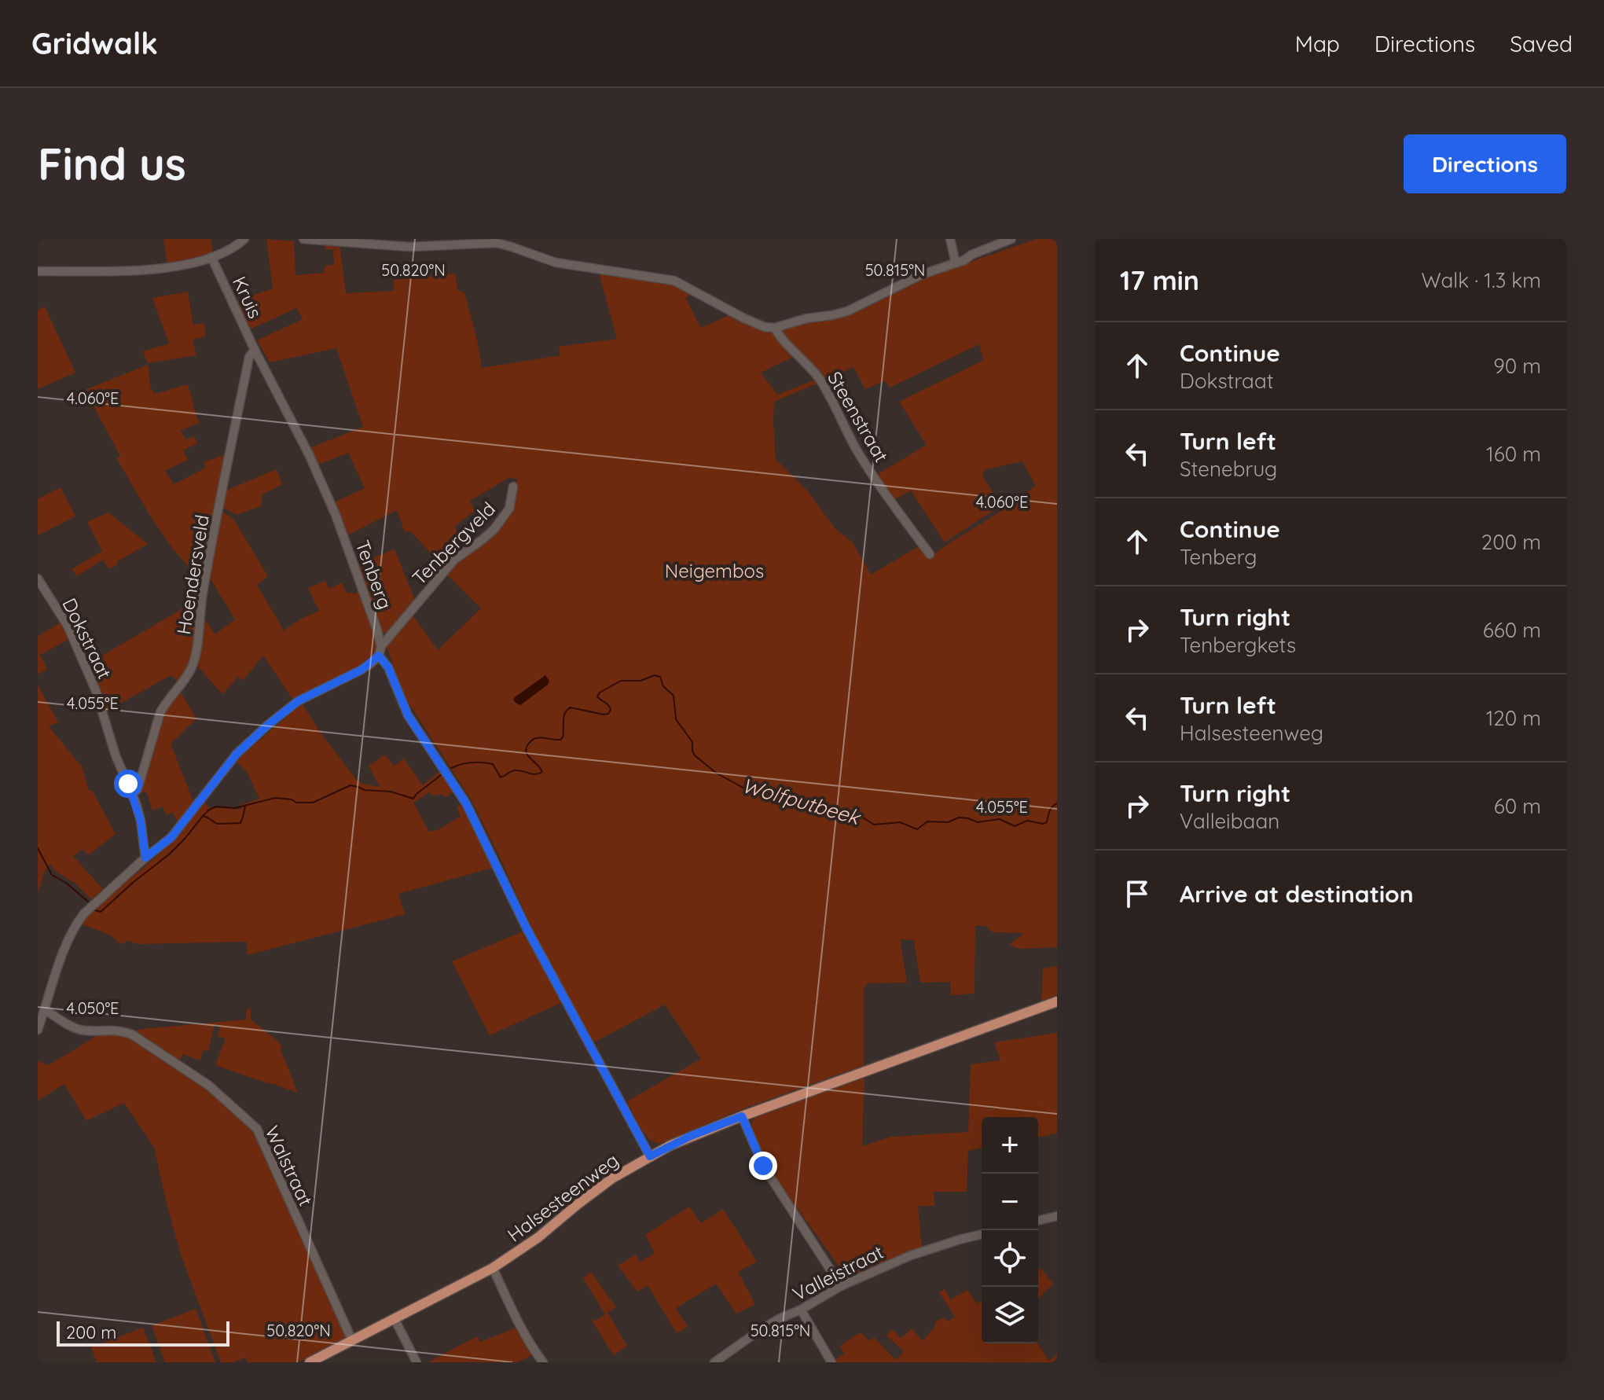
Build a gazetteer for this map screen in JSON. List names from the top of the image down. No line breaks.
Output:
{"streets":{"main road":["Halsesteenweg"],"street":["Kruis","Steenstraat","Tenbergveld","Hoendersveld","Tenberg","Dokstraat","Walstraat","Valleistraat"]},"crossings":[["Kruis","Hoendersveld"],["Kruis","Tenberg"],["Tenbergveld","Tenberg"],["Hoendersveld","Tenberg"],["Hoendersveld","Dokstraat"],["Walstraat","Halsesteenweg"]],"water":["Wolfputbeek"],"parks":["Neigembos"],"scale_bar":"200 m","page":{"header":"Gridwalk","nav":["Map","Directions","Saved"],"buttons":"Directions","title":"Find us","heading":["17 min","Walk · 1.3 km"],"list":[["Continue","Dokstraat","90 m"],["Turn left","Stenebrug","160 m"],["Continue","Tenberg","200 m"],["Turn right","Tenbergkets","660 m"],["Turn left","Halsesteenweg","120 m"],["Turn right","Valleibaan","60 m"],"Arrive at destination"],"map_buttons":["+","−"],"scale":"200 m"},"coordinates":["50.820°N","50.815°N","4.060°E","4.055°E","4.050°E"]}
